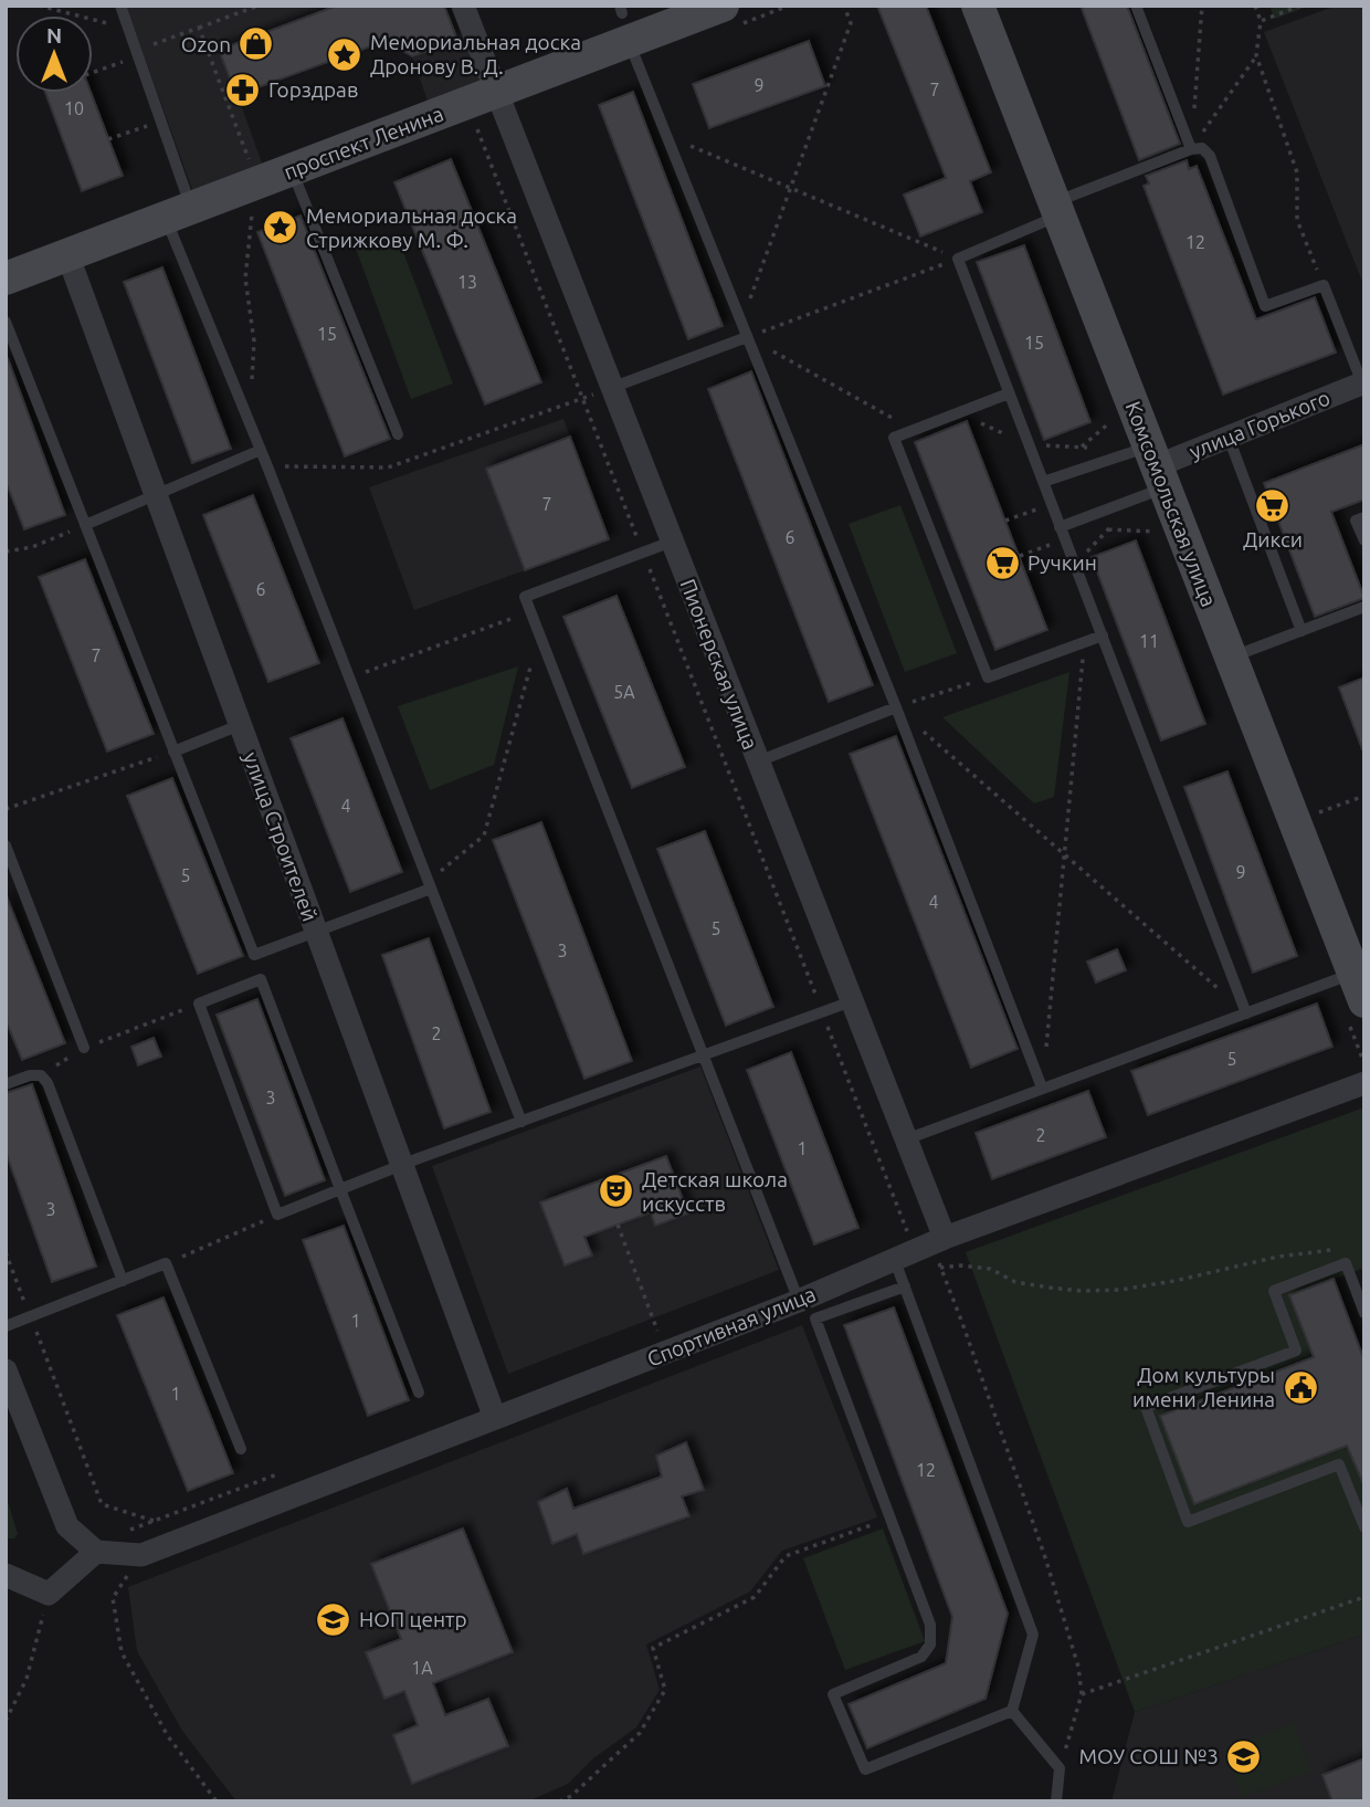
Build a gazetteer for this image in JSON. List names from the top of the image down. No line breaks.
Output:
{"streets":{"street":["проспект Ленина","улица Горького","Комсомольская улица","Пионерская улица","улица Строителей","Спортивная улица"]},"crossings":[["проспект Ленина","Пионерская улица"],["проспект Ленина","улица Строителей"],["улица Горького","Комсомольская улица"],["Пионерская улица","Спортивная улица"],["улица Строителей","Спортивная улица"]],"places":{"shop":["Ozon"],"place":["Мемориальная доска Дронову В. Д.","Мемориальная доска Стрижкову М. Ф."],"pharmacy":["Горздрав"],"supermarket":["Дикси","Ручкин"],"theatre":["Детская школа искусств"],"public building":["Дом культуры имени Ленина"],"school or university":["НОП центр","МОУ СОШ №3"]},"house_numbers":["9","7","10","12","13","15","15","7","6","6","11","7","5А","4","9","5","4","5","3","2","5","3","2","1","3","1","1","12","1А"],"north":"top"}
